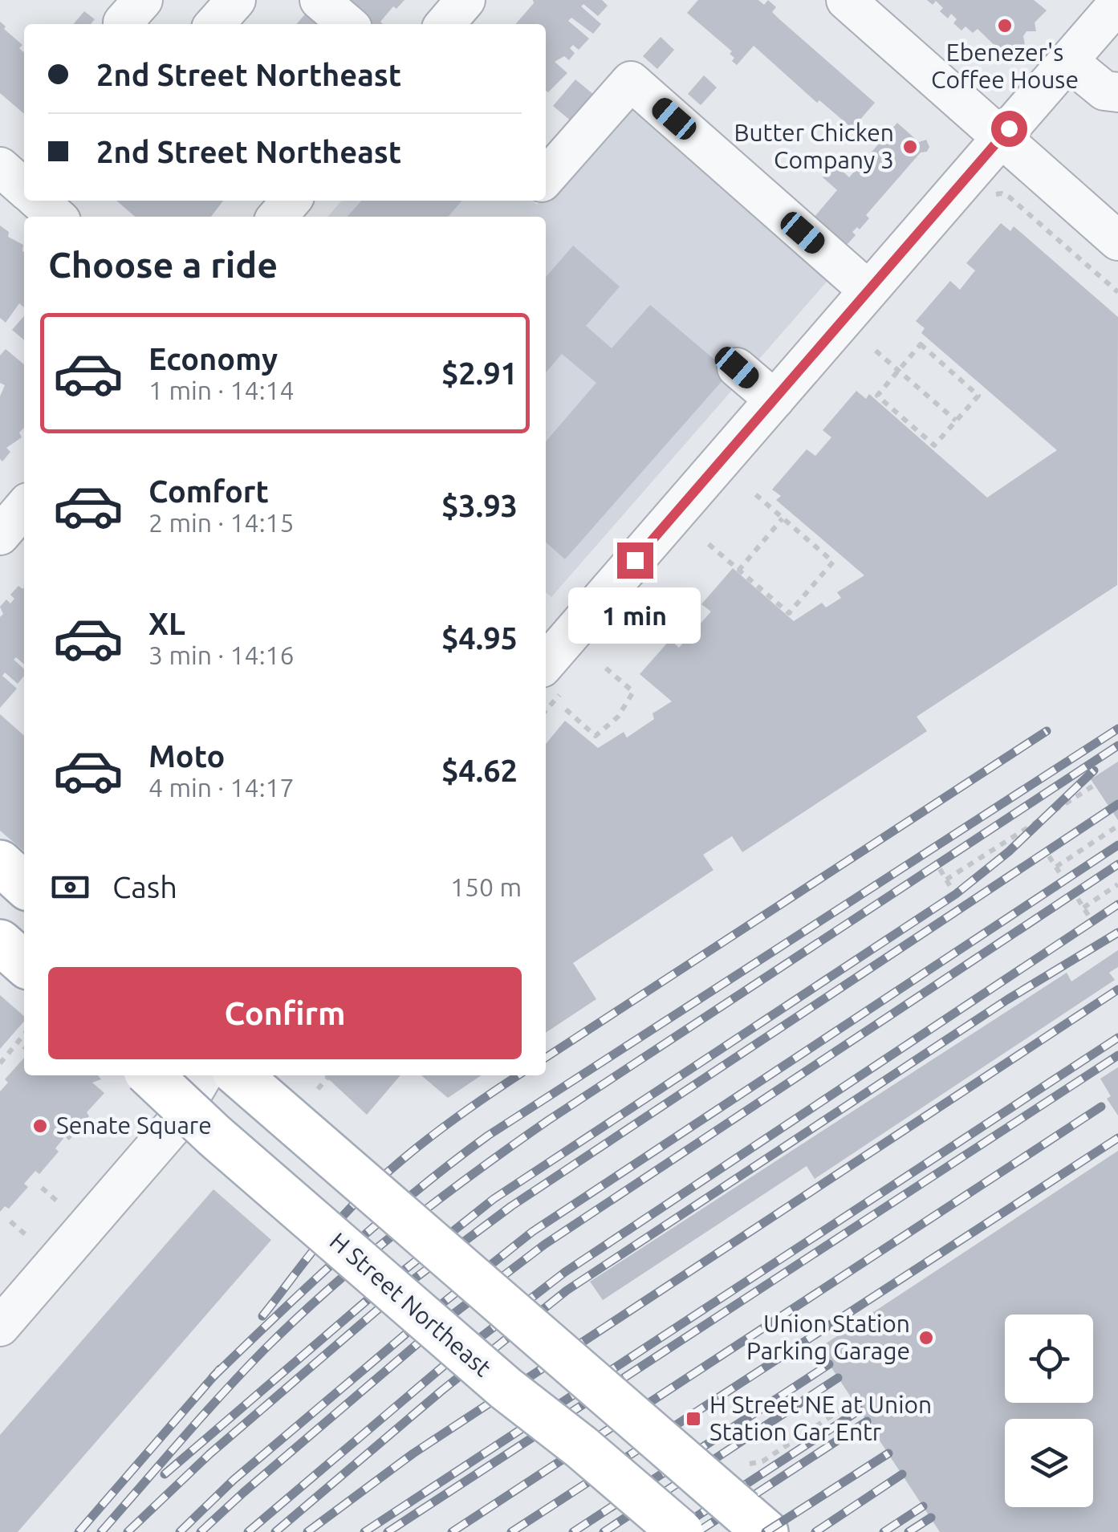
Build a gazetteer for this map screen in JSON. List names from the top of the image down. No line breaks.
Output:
{"streets":{"main road":["H Street Northeast"]},"places":{"other":["Ebenezer's Coffee House","Butter Chicken Company 3","Senate Square","Union Station Parking Garage"],"transit":["H Street NE at Union Station Gar Entr"]},"page":{"banner":["2nd Street Northeast","2nd Street Northeast"],"heading":"Choose a ride","list":[{"name":"Economy","note":"1 min · 14:14","value":"$2.91"},{"name":"Comfort","note":"2 min · 14:15","value":"$3.93"},{"name":"XL","note":"3 min · 14:16","value":"$4.95"},{"name":"Moto","note":"4 min · 14:17","value":"$4.62"}],"bubble":"1 min","pay":["Cash","150 m"],"buttons":"Confirm"}}
